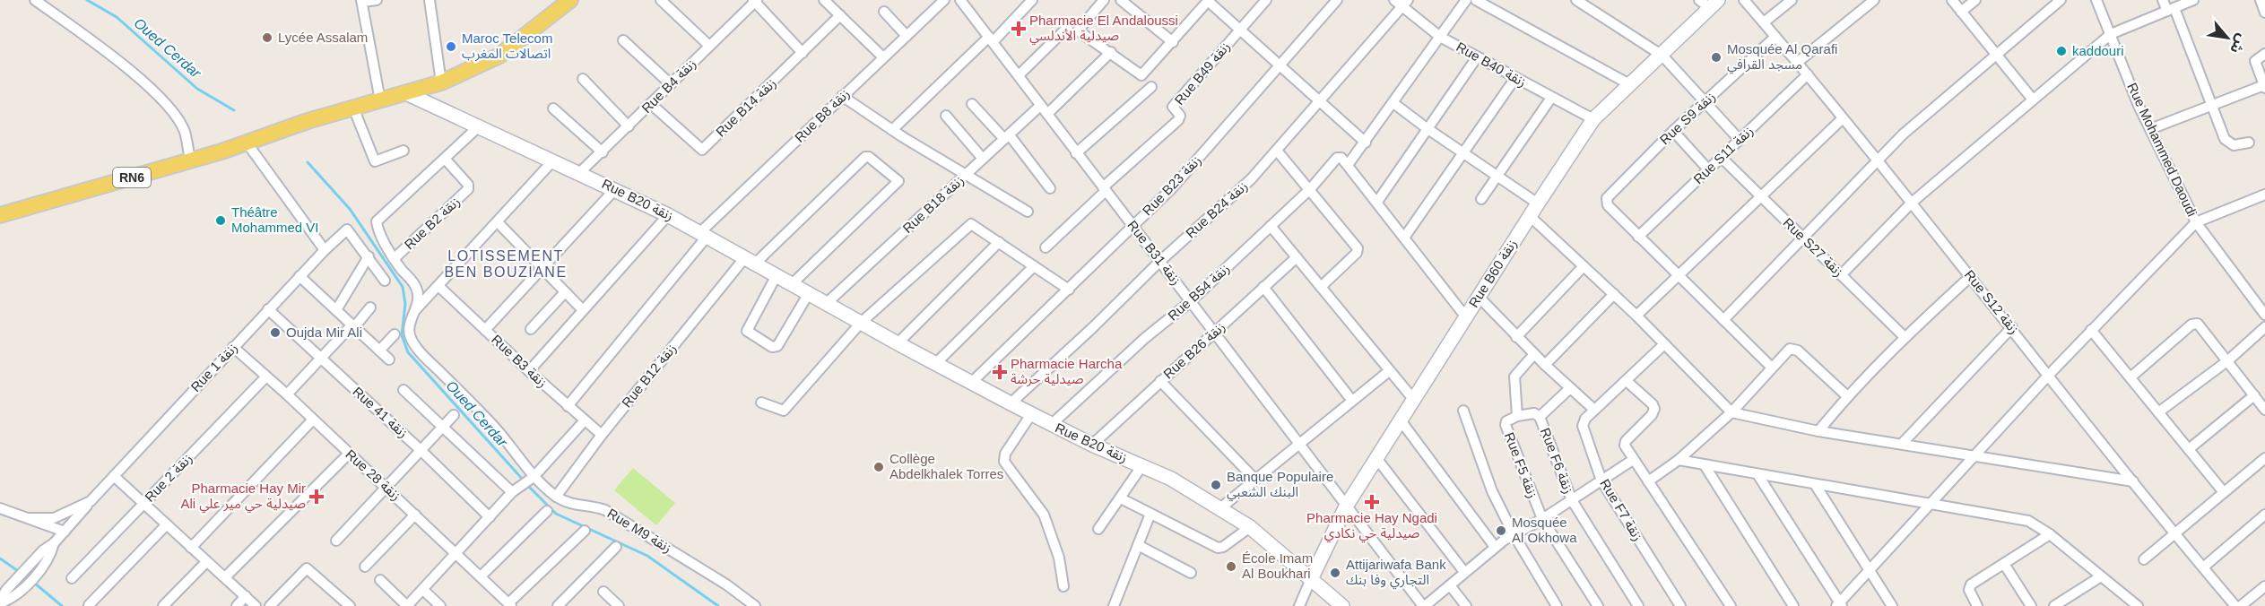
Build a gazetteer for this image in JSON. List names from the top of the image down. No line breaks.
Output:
{"streets":{"main road":["RN6"],"street":["Rue B40 زنقة","Rue B49 زنقة","Rue B4 زنقة","Rue B14 زنقة","Rue B8 زنقة","Rue S9 زنقة","Rue Mohammed Daoudi","Rue S11 زنقة","Rue B23 زنقة","Rue B20 زنقة","Rue B18 زنقة","Rue B24 زنقة","Rue B2 زنقة","Rue S27 زنقة","Rue B31 زنقة","Rue B60 زنقة","Rue B54 زنقة","Rue S12 زنقة","Rue B26 زنقة","Rue B3 زنقة","Rue زنقة 1","Rue B12 زنقة","Rue 41 زنقة","Rue F6 زنقة","Rue F5 زنقة","Rue 28 زنقة","Rue 2 زنقة","Rue F7 زنقة","Rue M9 زنقة"]},"crossings":[["Rue B40 زنقة","Rue B24 زنقة"],["Rue B40 زنقة","Rue B60 زنقة"],["Rue B40 زنقة","Rue B54 زنقة"],["Rue B49 زنقة","Rue B31 زنقة"],["Rue B4 زنقة","Rue B14 زنقة"],["Rue B4 زنقة","Rue B20 زنقة"],["Rue B8 زنقة","Rue B20 زنقة"],["Rue B8 زنقة","Rue B3 زنقة"],["Rue S9 زنقة","Rue S11 زنقة"],["Rue S9 زنقة","Rue S12 زنقة"],["Rue S11 زنقة","Rue S27 زنقة"],["Rue S11 زنقة","Rue S12 زنقة"],["RN6","Rue B20 زنقة"],["Rue B23 زنقة","Rue B20 زنقة"],["Rue B23 زنقة","Rue B31 زنقة"],["Rue B20 زنقة","Rue B18 زنقة"],["Rue B20 زنقة","Rue B24 زنقة"],["Rue B20 زنقة","Rue B2 زنقة"],["Rue B20 زنقة","Rue B60 زنقة"],["Rue B20 زنقة","Rue B54 زنقة"],["Rue B20 زنقة","Rue B26 زنقة"],["Rue B20 زنقة","Rue B12 زنقة"],["Rue B18 زنقة","Rue B31 زنقة"],["Rue B24 زنقة","Rue B31 زنقة"],["Rue B2 زنقة","Rue M9 زنقة"],["Rue B31 زنقة","Rue B60 زنقة"],["Rue B31 زنقة","Rue B54 زنقة"],["Rue B31 زنقة","Rue B26 زنقة"],["Rue B3 زنقة","Rue B12 زنقة"],["Rue زنقة 1","Rue 41 زنقة"],["Rue زنقة 1","Rue 28 زنقة"],["Rue B12 زنقة","Rue M9 زنقة"],["Rue F6 زنقة","Rue F5 زنقة"],["Rue 28 زنقة","Rue 2 زنقة"]],"districts":["LOTISSEMENT BEN BOUZIANE"],"water":["Oued Cerdar"],"places":{"health":["Pharmacie El Andaloussi صيدلية الأندلسي","Pharmacie Harcha صيدلية حرشة","Pharmacie Hay Mir Ali صيدلية حي مير علي","Pharmacie Hay Ngadi صيدلية حي نكادي"],"other":["Lycée Assalam","Maroc Telecom اتصالات المغرب","kaddouri","Mosquée Al Qarafi مسجد القرافي","Théâtre Mohammed VI","Oujda Mir Ali","Collège Abdelkhalek Torres","Banque Populaire البنك الشعبي","Mosquée Al Okhowa","École Imam Al Boukhari","Attijariwafa Bank التجاري وفا بنك"]},"north":"bottom right"}
